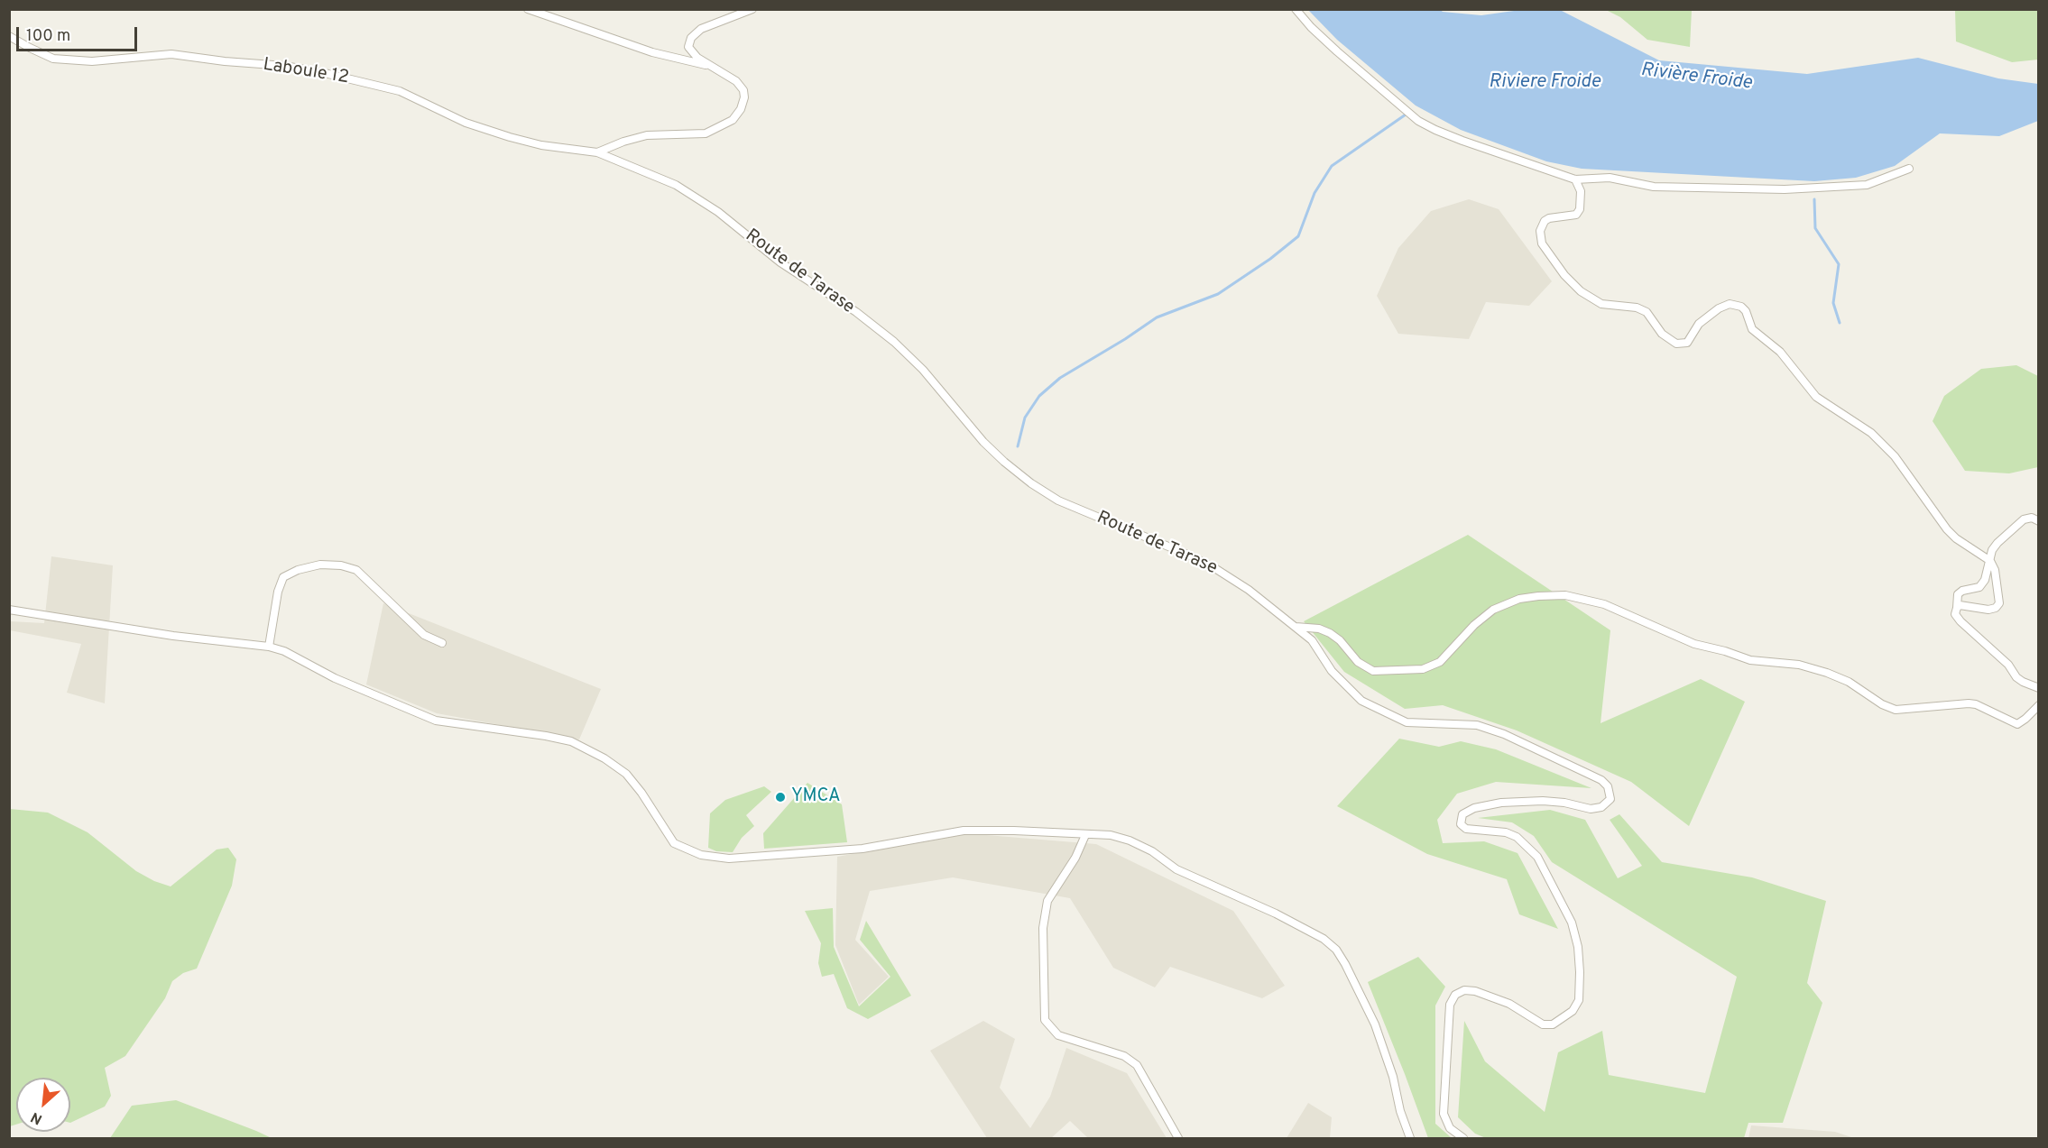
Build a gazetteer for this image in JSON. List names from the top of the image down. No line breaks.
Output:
{"streets":{"street":["Laboule 12","Route de Tarase"]},"crossings":[["Laboule 12","Route de Tarase"]],"water":["Rivière Froide","Riviere Froide"],"places":["YMCA"],"scale_bar":"100 m","north":"bottom left"}
